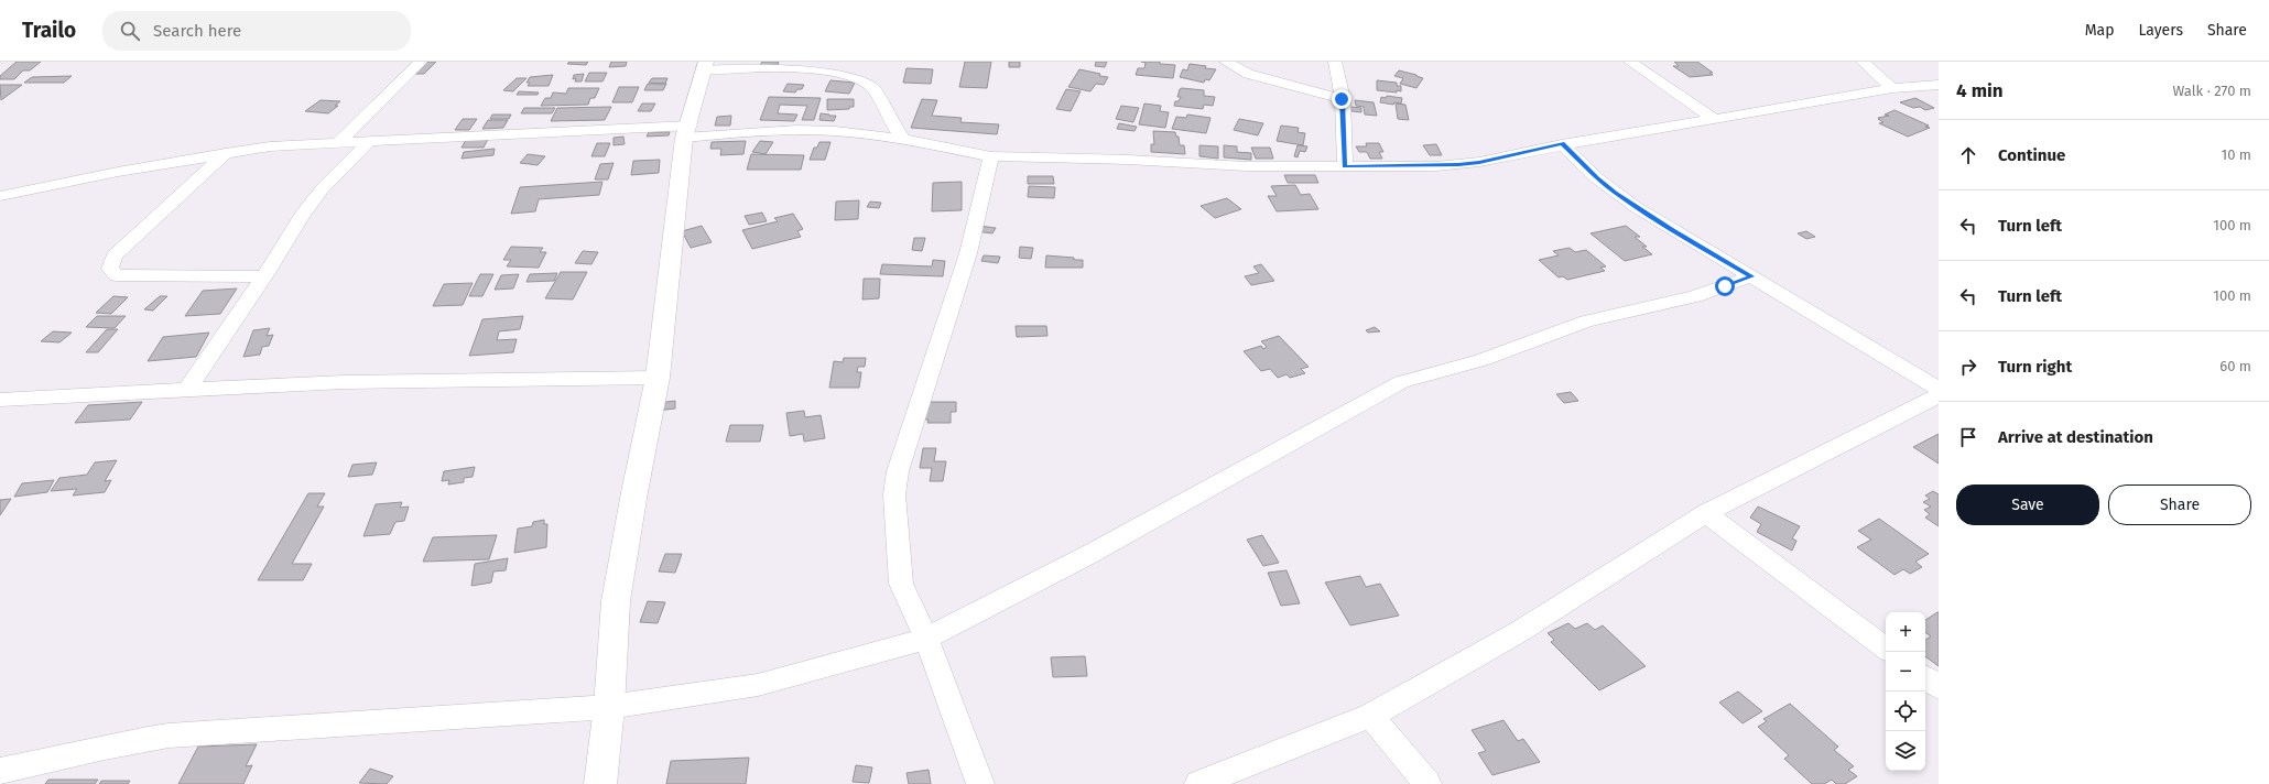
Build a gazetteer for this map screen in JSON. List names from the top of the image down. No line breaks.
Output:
{"page":{"header":"Trailo","search":"Search here","nav":["Map","Layers","Share"],"heading":["4 min","Walk · 270 m"],"list":[["Continue","10 m"],["Turn left","100 m"],["Turn left","100 m"],["Turn right","60 m"],"Arrive at destination"],"buttons":["Save","Share"],"map_buttons":["+","−"]}}
